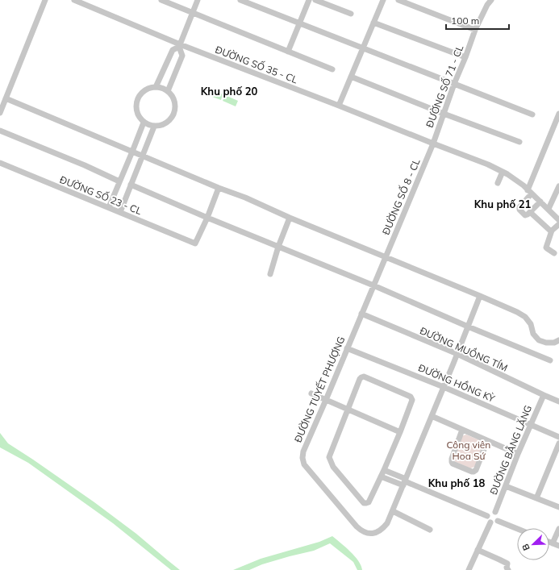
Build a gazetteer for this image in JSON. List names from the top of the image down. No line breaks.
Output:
{"streets":{"street":["ĐƯỜNG SỐ 35 - CL","ĐƯỜNG SỐ 71 - CL","ĐƯỜNG SỐ 23 - CL","ĐƯỜNG SỐ 8 - CL","ĐƯỜNG MUỒNG TÍM","ĐƯỜNG HỒNG KỲ","ĐƯỜNG TUYẾT PHƯỢNG","ĐƯỜNG BẰNG LĂNG"]},"crossings":[["ĐƯỜNG SỐ 35 - CL","ĐƯỜNG SỐ 71 - CL"],["ĐƯỜNG SỐ 35 - CL","ĐƯỜNG SỐ 8 - CL"],["ĐƯỜNG SỐ 71 - CL","ĐƯỜNG SỐ 8 - CL"],["ĐƯỜNG SỐ 8 - CL","ĐƯỜNG TUYẾT PHƯỢNG"],["ĐƯỜNG MUỒNG TÍM","ĐƯỜNG TUYẾT PHƯỢNG"],["ĐƯỜNG MUỒNG TÍM","ĐƯỜNG BẰNG LĂNG"],["ĐƯỜNG HỒNG KỲ","ĐƯỜNG TUYẾT PHƯỢNG"],["ĐƯỜNG HỒNG KỲ","ĐƯỜNG BẰNG LĂNG"]],"districts":["Khu phố 20","Khu phố 21","Khu phố 18"],"parks":["Công viên Hoa Sứ"],"scale_bar":"100 m","north":"bottom left"}
